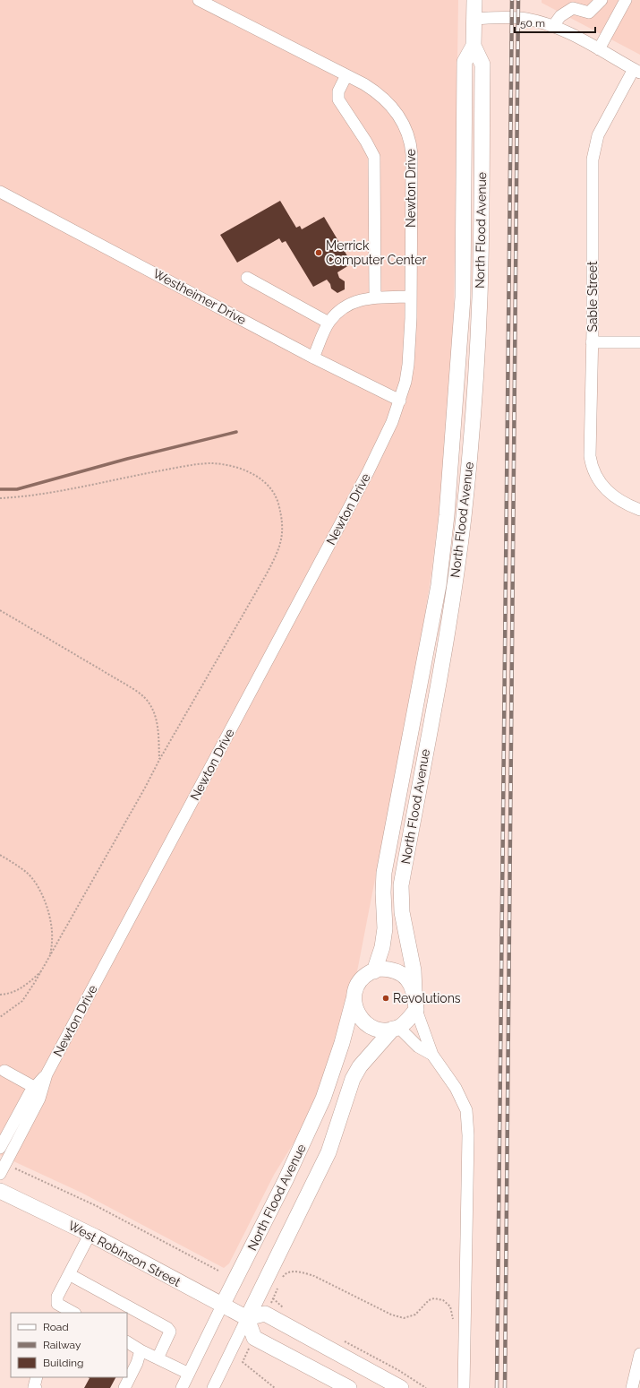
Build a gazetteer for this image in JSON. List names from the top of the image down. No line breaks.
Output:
{"streets":{"main road":["North Flood Avenue","West Robinson Street"],"street":["Newton Drive","Westheimer Drive","Sable Street"]},"crossings":[["Newton Drive","Westheimer Drive"],["North Flood Avenue","West Robinson Street"]],"places":["Merrick Computer Center","Revolutions"],"legend":["Road","Railway","Building"],"scale_bar":"50 m"}
